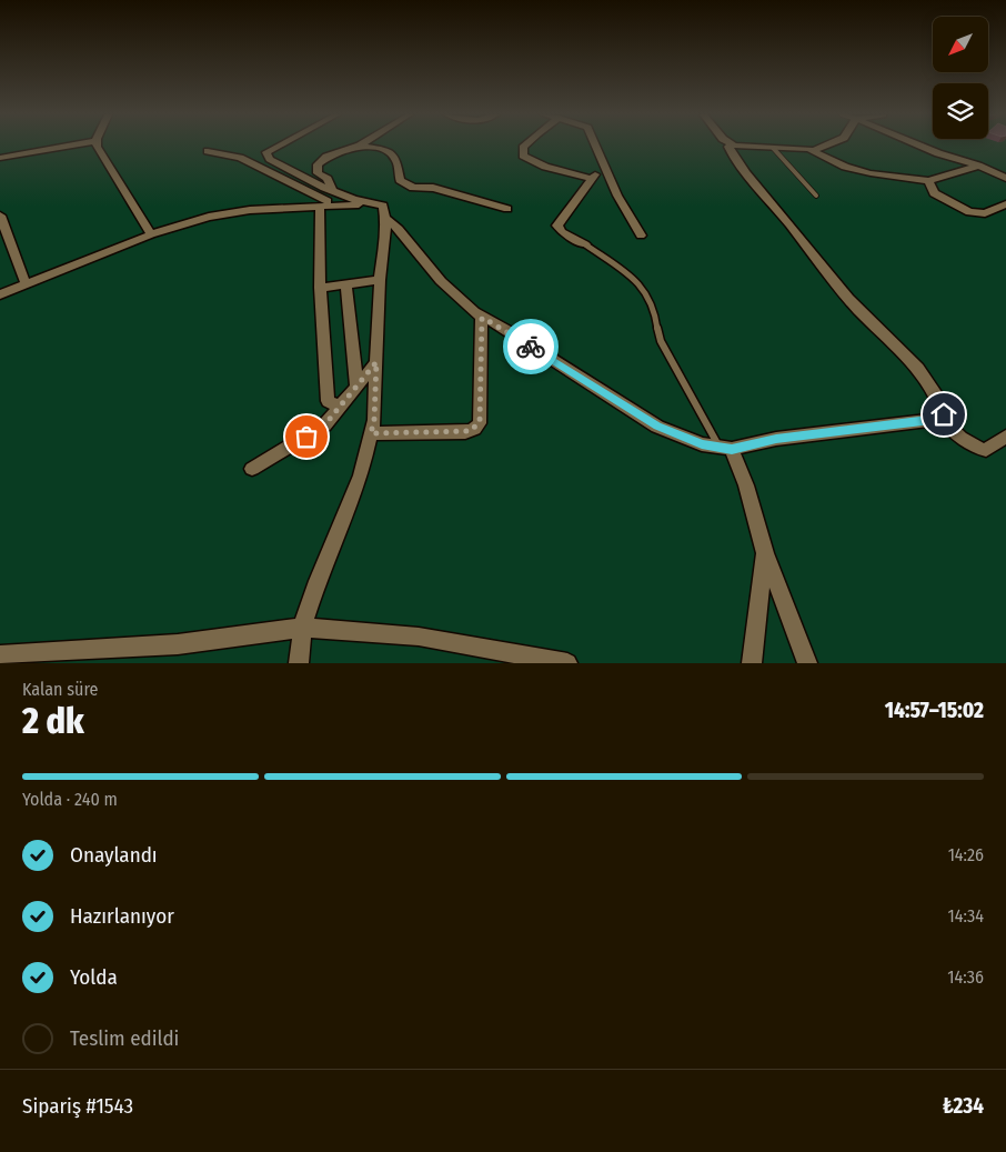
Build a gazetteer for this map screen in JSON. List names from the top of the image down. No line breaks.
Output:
{"north":"bottom left","page":{"heading":["2 dk","Kalan süre","14:57–15:02"],"panel":["Sipariş #1543","₺234"],"bar":"Yolda · 240 m","list":[["Onaylandı","14:26"],["Hazırlanıyor","14:34"],["Yolda","14:36"],"Teslim edildi"]}}
